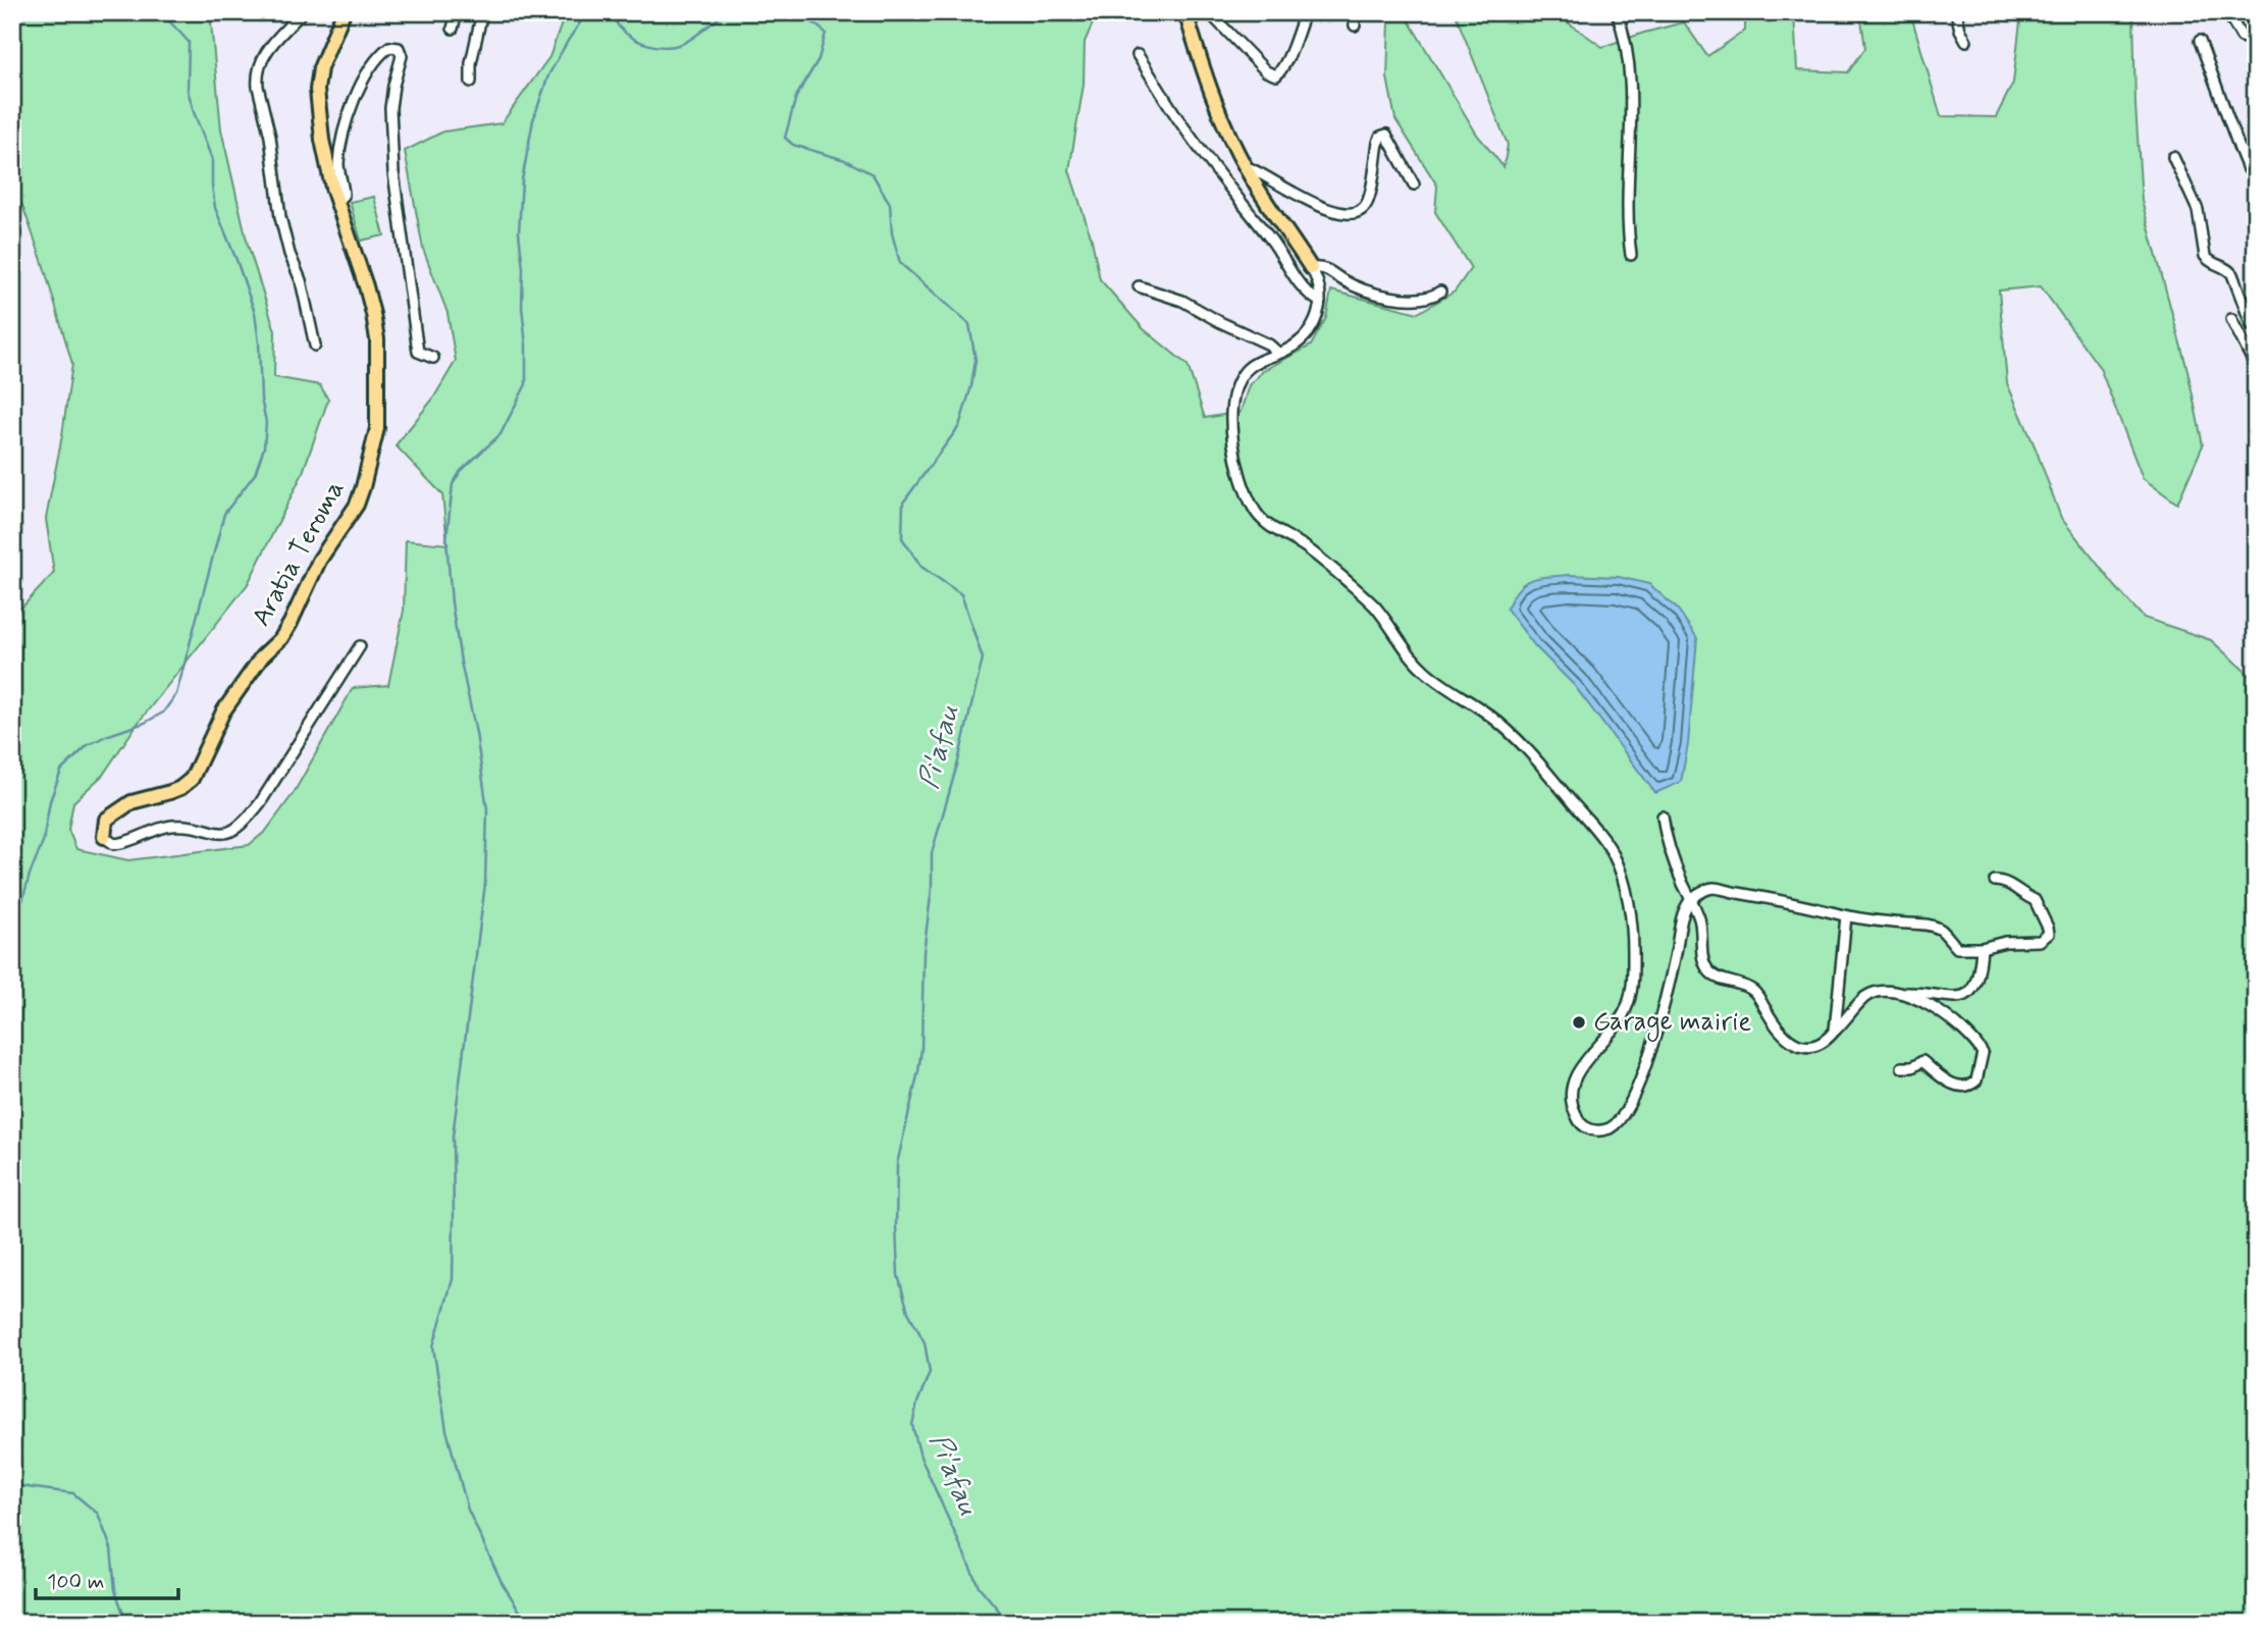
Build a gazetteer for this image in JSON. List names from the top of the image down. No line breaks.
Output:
{"streets":{"main road":["Aratia Teroma"]},"water":["Pi'afau"],"places":["Garage mairie"],"scale_bar":"100 m"}
